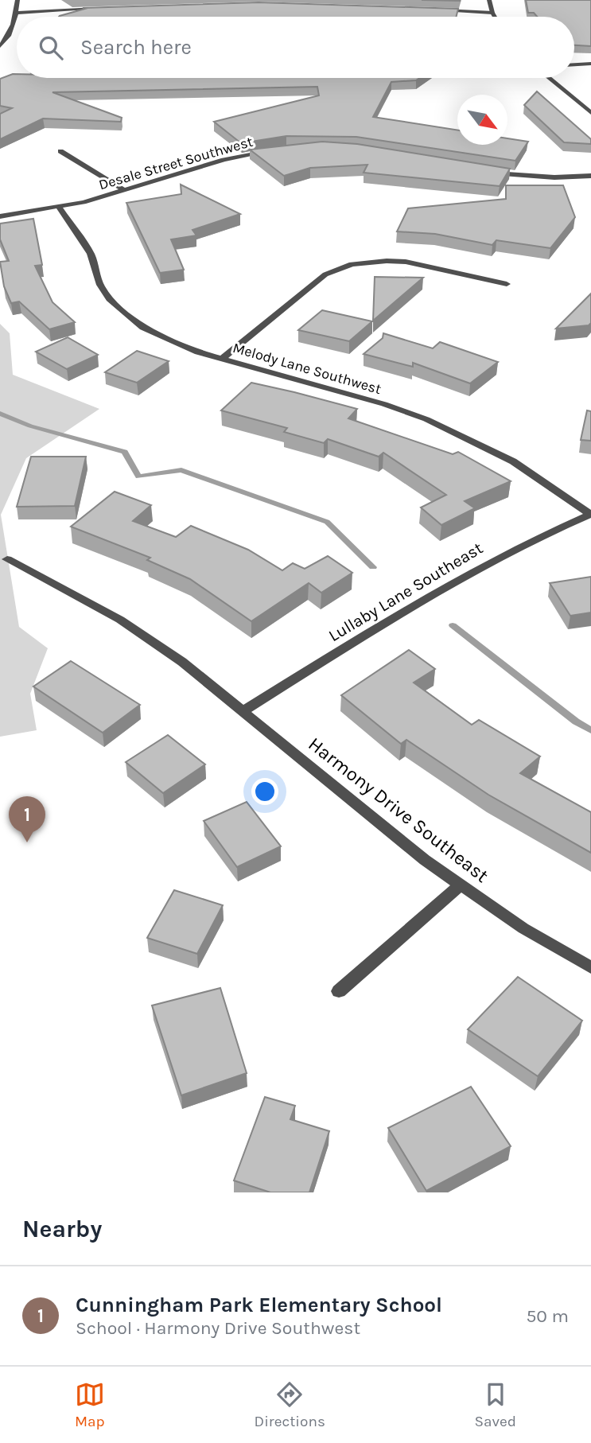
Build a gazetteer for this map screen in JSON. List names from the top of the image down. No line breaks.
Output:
{"streets":{"street":["Desale Street Southwest","Melody Lane Southwest","Lullaby Lane Southeast","Harmony Drive Southeast"]},"crossings":[["Desale Street Southwest","Melody Lane Southwest"],["Melody Lane Southwest","Lullaby Lane Southeast"],["Lullaby Lane Southeast","Harmony Drive Southeast"]],"north":"bottom right","page":{"search":"Search here","pins":"1","heading":"Nearby","list":[{"mark":"1","name":"Cunningham Park Elementary School","note":"School · Harmony Drive Southwest","value":"50 m"}],"nav":["Map","Directions","Saved"]}}
